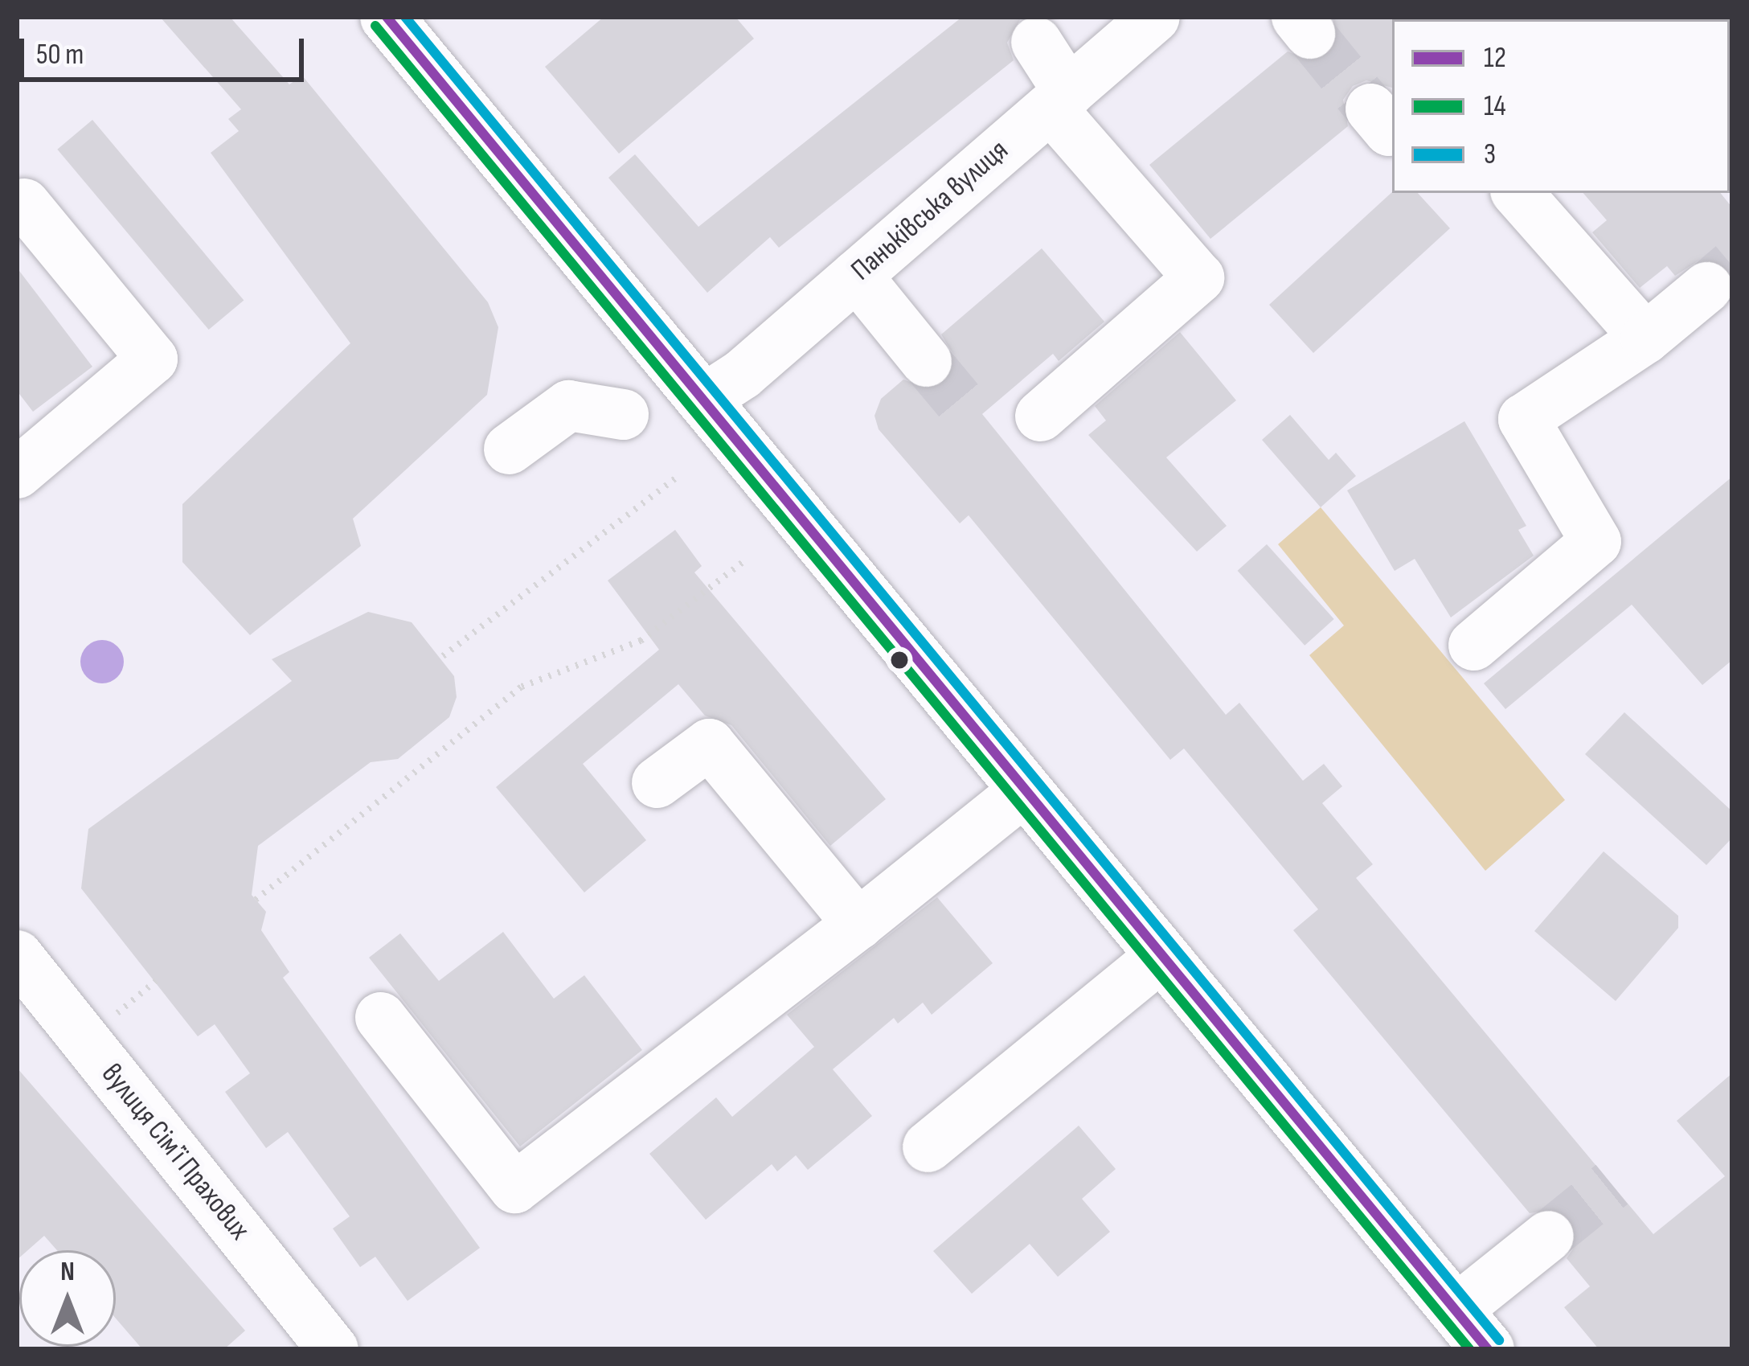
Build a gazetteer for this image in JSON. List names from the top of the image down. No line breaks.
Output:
{"streets":{"street":["Паньківська вулиця","вулиця Сімʼї Прахових"]},"lines":["transit line 12","transit line 3","transit line 14"],"legend":["12","14","3"],"scale_bar":"50 m","north":"top"}
